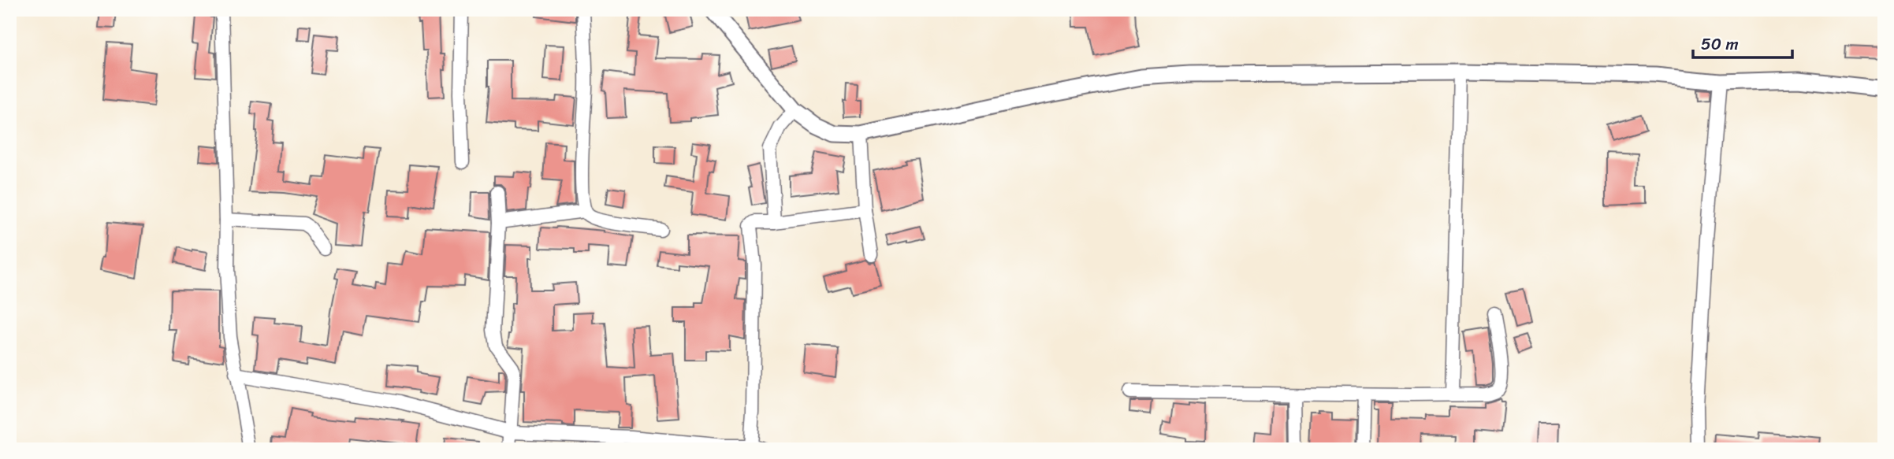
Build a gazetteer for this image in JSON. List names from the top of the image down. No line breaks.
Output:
{"scale_bar":"50 m"}
